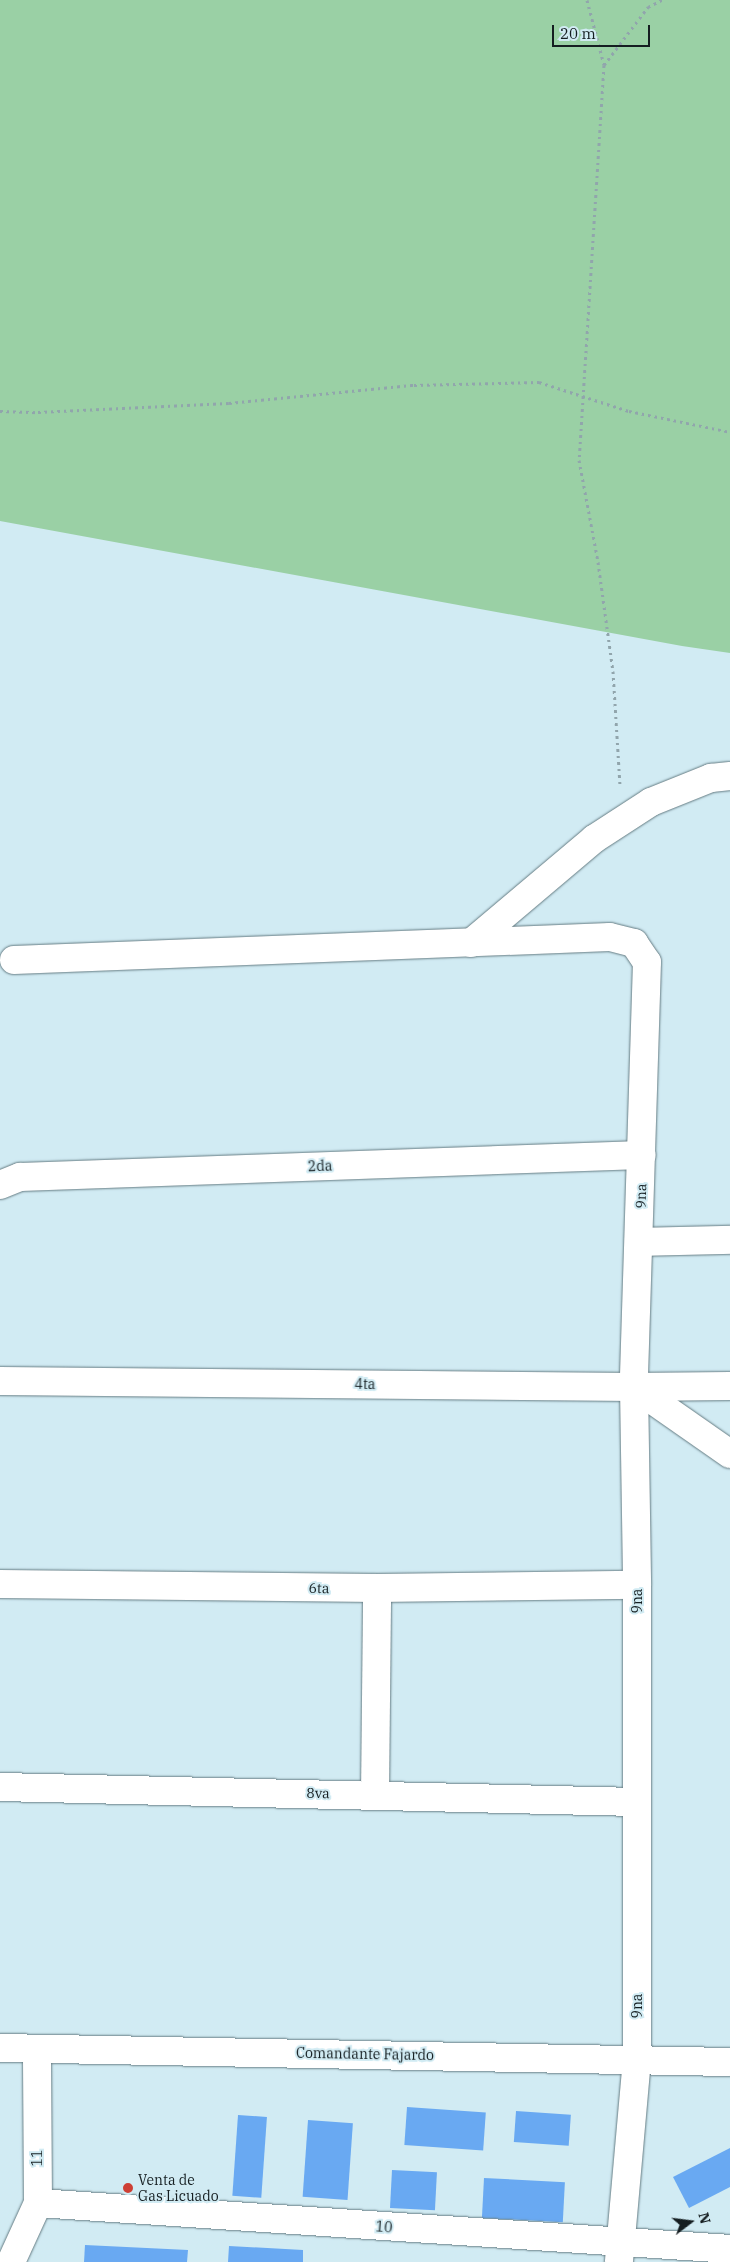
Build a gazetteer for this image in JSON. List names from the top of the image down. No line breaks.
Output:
{"streets":{"street":["2da","9na","4ta","6ta","8va","Comandante Fajardo","11","10"]},"crossings":[["2da","9na"],["9na","4ta"],["9na","6ta"],["9na","8va"],["9na","Comandante Fajardo"],["9na","10"],["Comandante Fajardo","11"],["11","10"]],"places":["Venta de Gas Licuado"],"scale_bar":"20 m","north":"right"}
